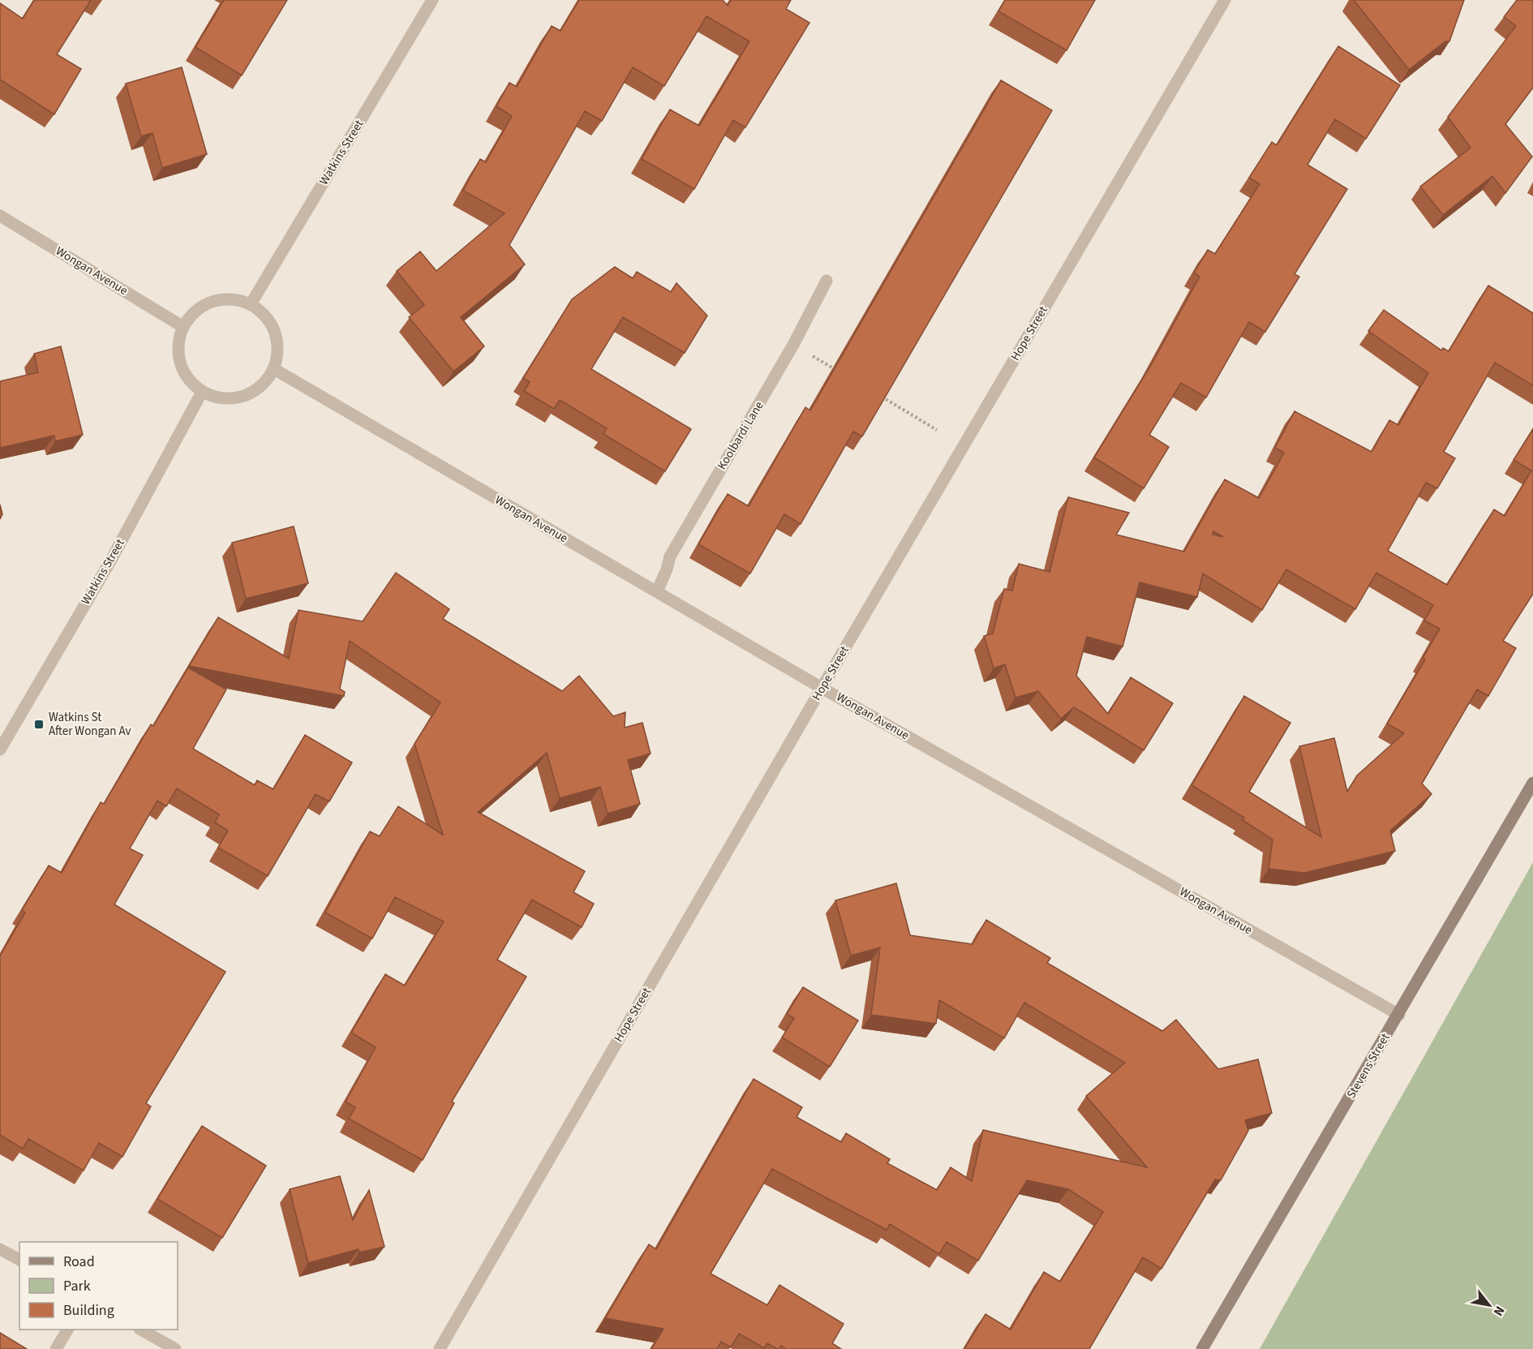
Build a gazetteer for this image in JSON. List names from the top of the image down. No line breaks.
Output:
{"streets":{"street":["Watkins Street","Wongan Avenue","Hope Street","Koolbardi Lane","Stevens Street"]},"crossings":[["Watkins Street","Wongan Avenue"],["Wongan Avenue","Hope Street"],["Wongan Avenue","Koolbardi Lane"],["Wongan Avenue","Stevens Street"]],"places":{"transit":["Watkins St After Wongan Av"]},"legend":["Road","Park","Building"],"north":"bottom right"}
